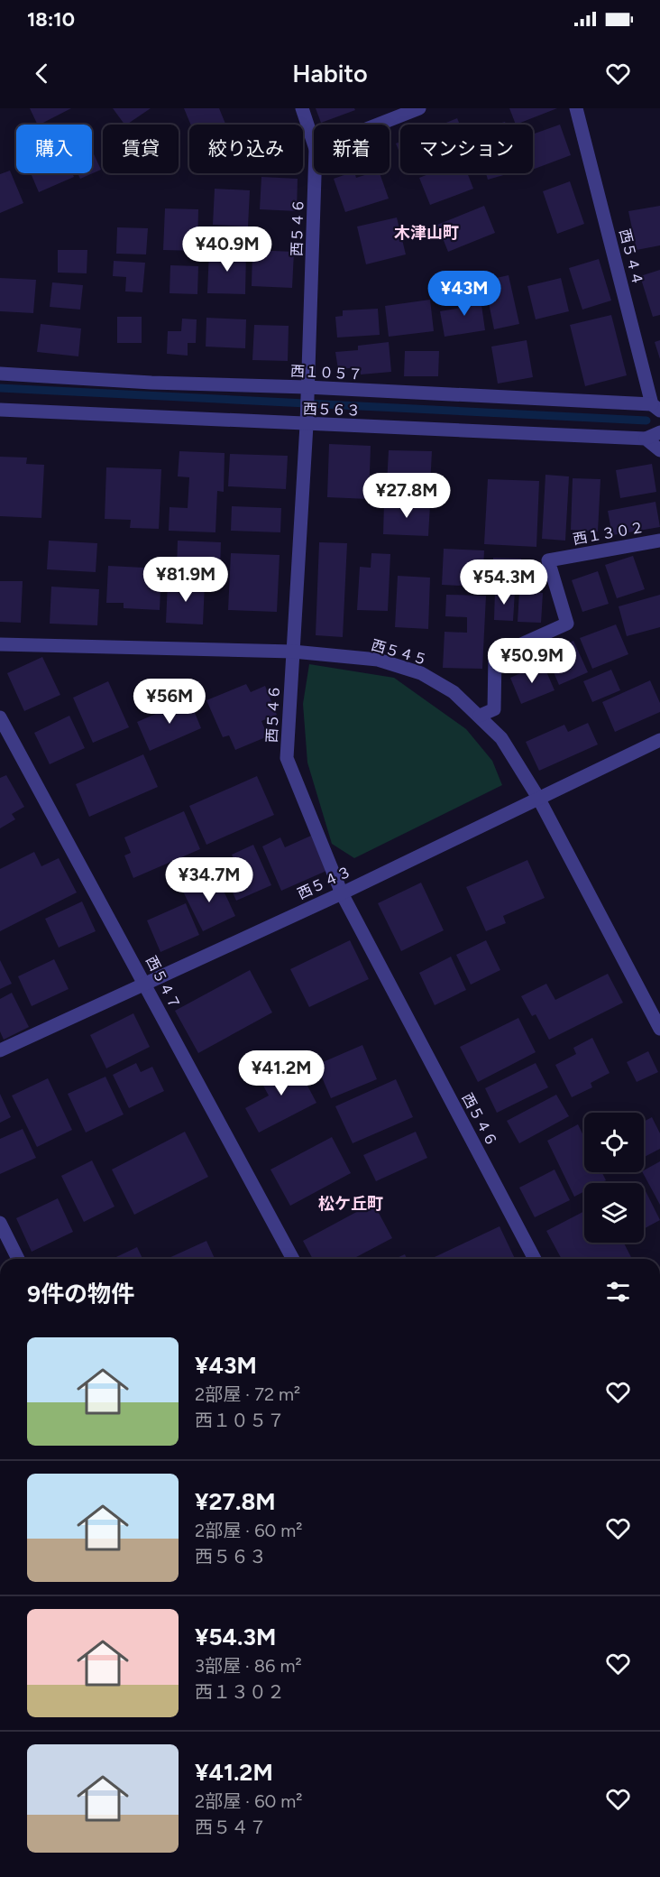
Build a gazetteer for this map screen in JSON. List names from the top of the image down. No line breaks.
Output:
{"streets":{"street":["西５４６","西５４４","西１０５７","西５６３","西１３０２","西５４５","西５４３","西５４７"]},"crossings":[["西５４６","西１０５７"],["西５４６","西５６３"],["西５４６","西５４５"],["西５４６","西５４３"],["西５４４","西１０５７"],["西１３０２","西５４５"],["西５４５","西５４３"],["西５４３","西５４７"]],"districts":["木津山町","松ケ丘町"],"page":{"status":"18:10","header":"Habito","chip":["購入","賃貸","絞り込み","新着","マンション"],"price":["¥40.9M","¥43M","¥27.8M","¥81.9M","¥54.3M","¥50.9M","¥56M","¥34.7M","¥41.2M"],"heading":"9件の物件","list":[{"name":"¥43M","note":"2部屋 · 72 m² · 西１０５７"},{"name":"¥27.8M","note":"2部屋 · 60 m² · 西５６３"},{"name":"¥54.3M","note":"3部屋 · 86 m² · 西１３０２"},{"name":"¥41.2M","note":"2部屋 · 60 m² · 西５４７"}]}}
